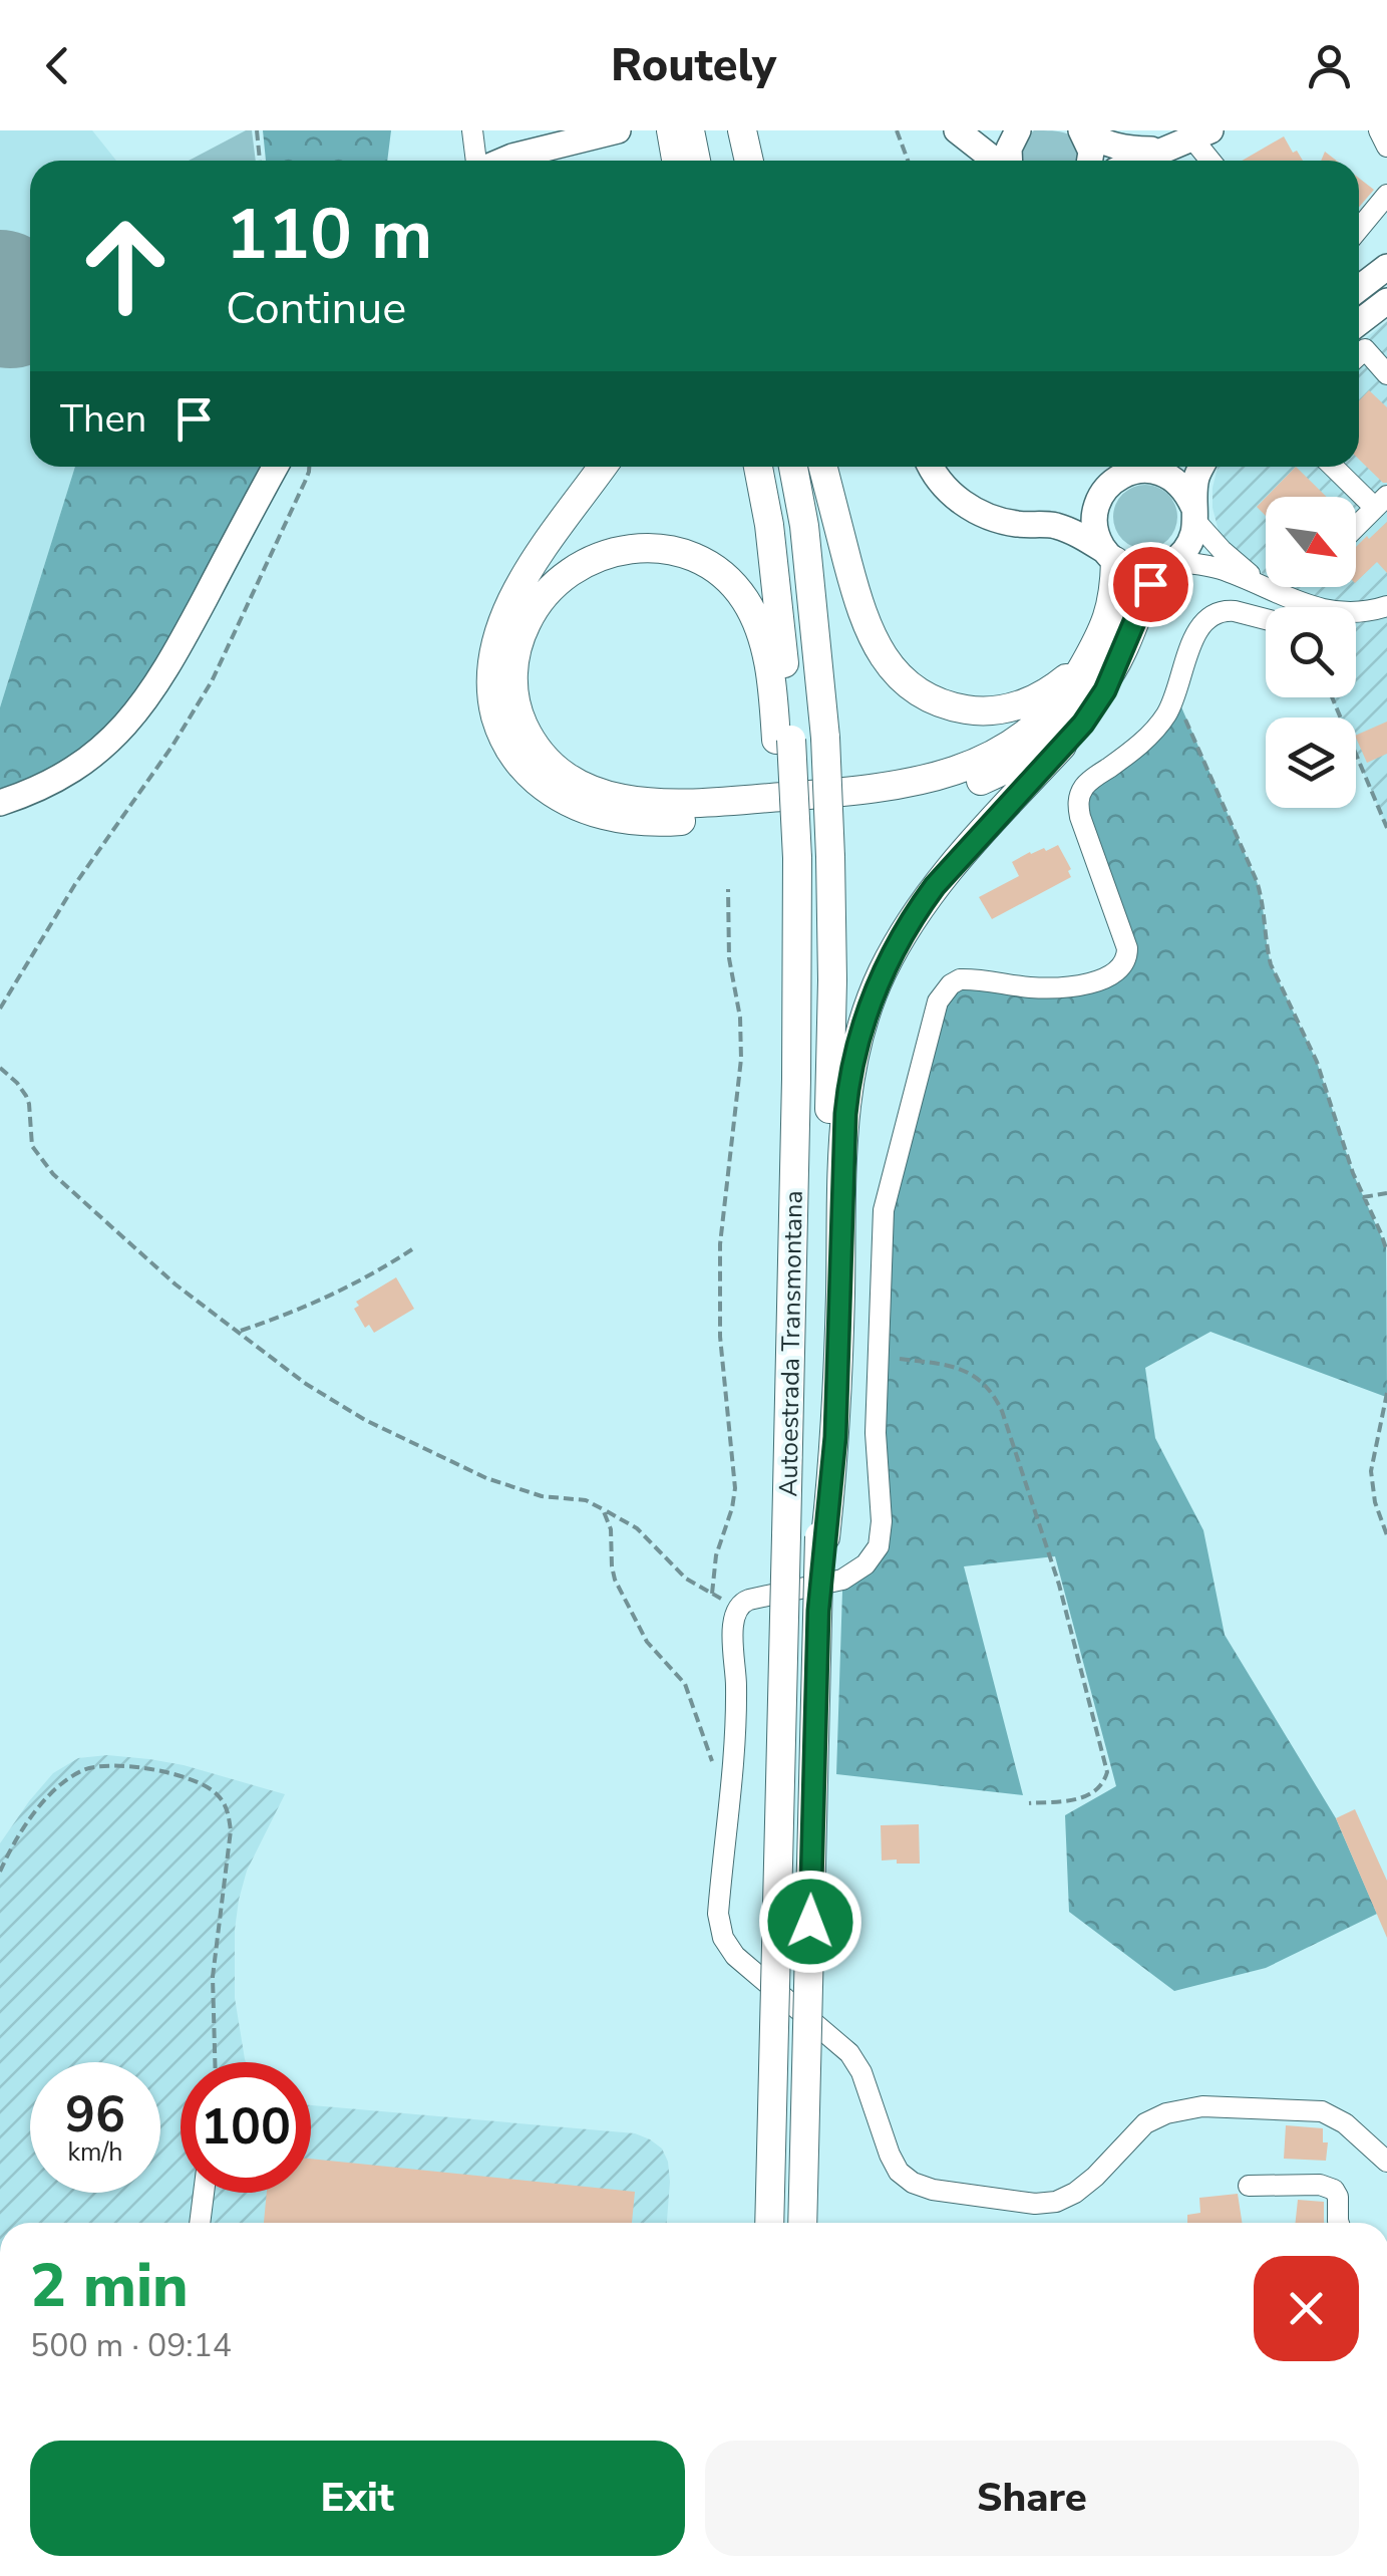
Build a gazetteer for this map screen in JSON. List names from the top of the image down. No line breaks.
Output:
{"streets":{"highway":["Autoestrada Transmontana"]},"north":"bottom right","page":{"header":"Routely","turn":["110 m","Continue"],"then":"Then","speed":"96 km/h","limit":"100","heading":["2 min","500 m · 09:14"],"buttons":["Exit","Share"]}}
